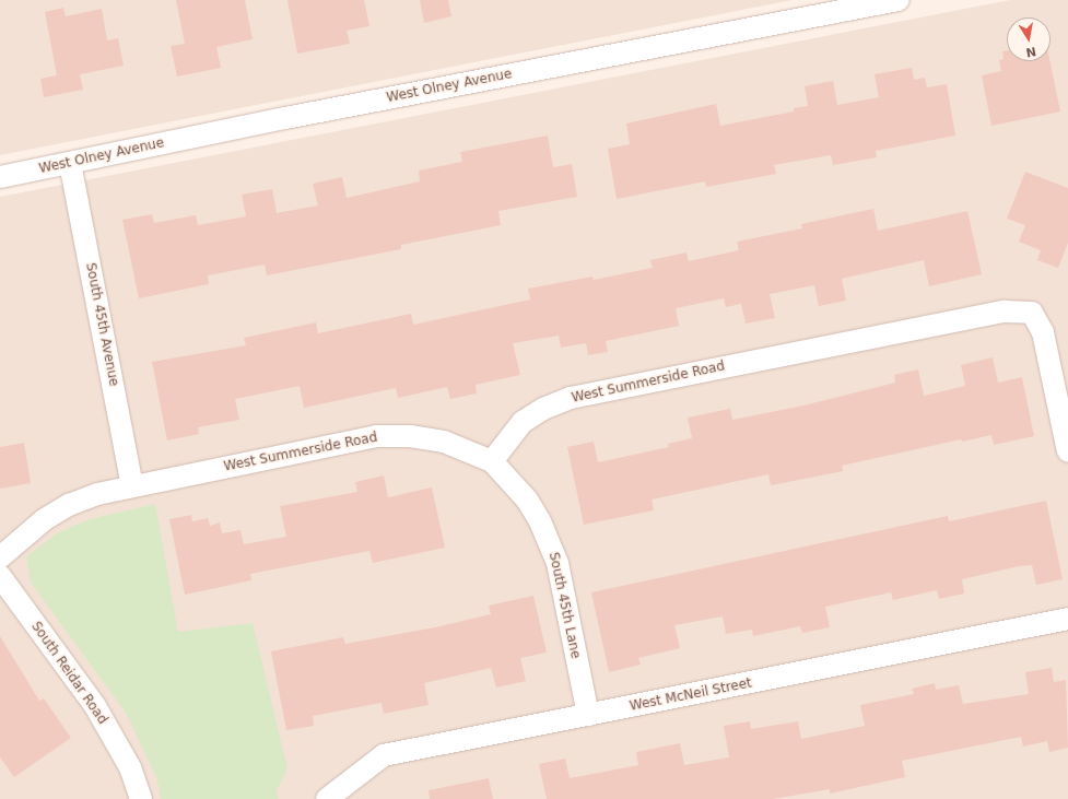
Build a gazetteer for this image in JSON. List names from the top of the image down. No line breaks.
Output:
{"streets":{"street":["West Olney Avenue","South 45th Avenue","West Summerside Road","South 45th Lane","South Reidar Road","West McNeil Street"]},"crossings":[["West Olney Avenue","South 45th Avenue"],["South 45th Avenue","West Summerside Road"],["West Summerside Road","South 45th Lane"],["South 45th Lane","West McNeil Street"]],"north":"bottom"}
